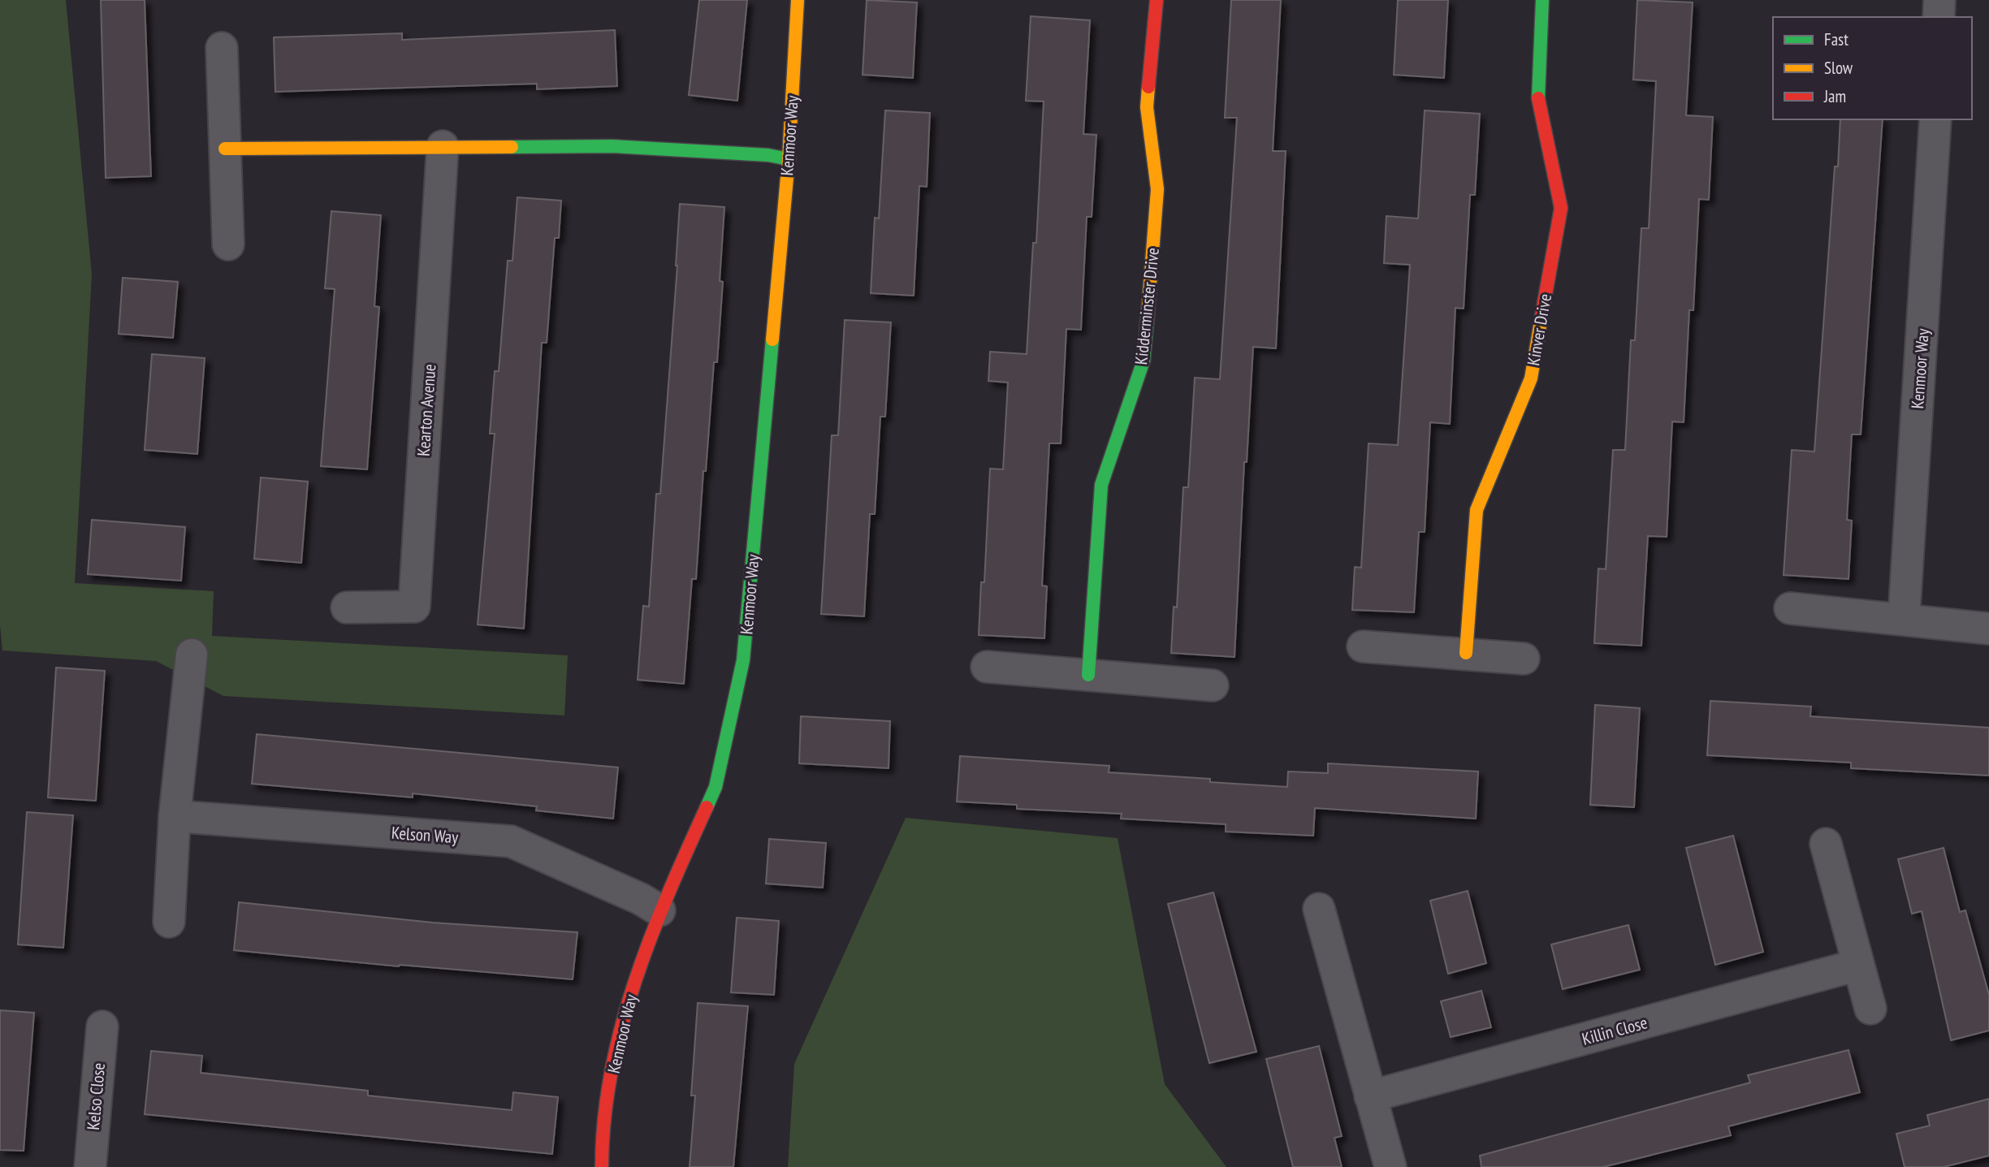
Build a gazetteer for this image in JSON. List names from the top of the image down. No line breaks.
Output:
{"streets":{"street":["Kenmoor Way","Kidderminster Drive","Kinver Drive","Kearton Avenue","Kelson Way","Killin Close","Kelso Close"]},"crossings":[["Kenmoor Way","Kelson Way"]],"legend":["Fast","Slow","Jam"]}
